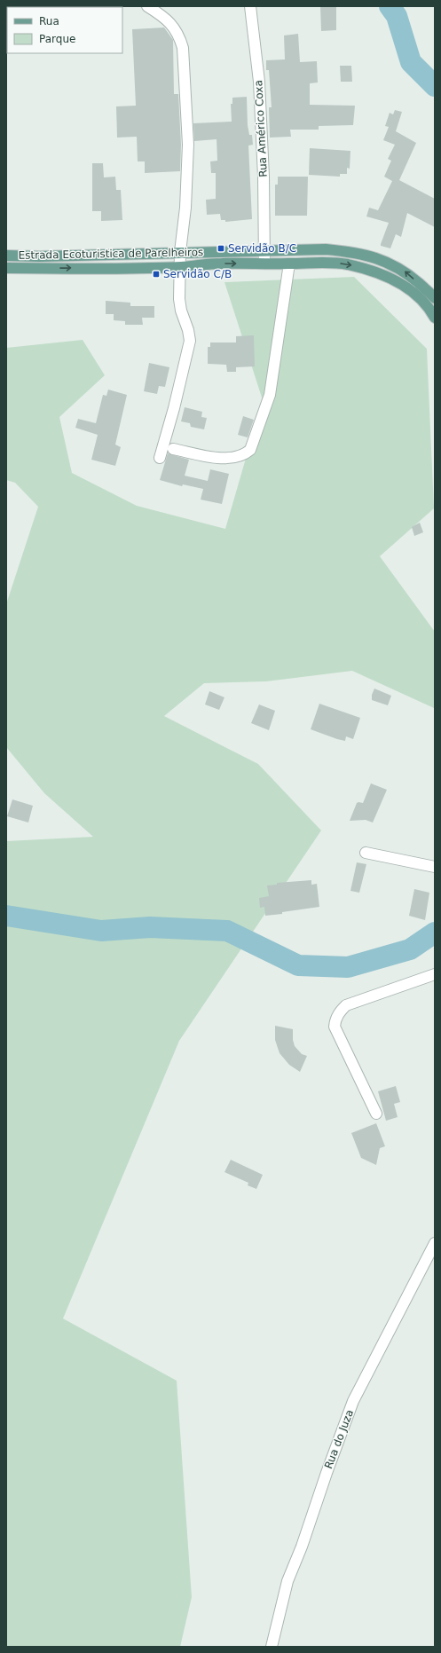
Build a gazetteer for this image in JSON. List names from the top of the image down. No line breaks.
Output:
{"streets":{"main road":["Estrada Ecoturistica de Parelheiros"],"street":["Rua Américo Coxa","Rua do Juza"]},"crossings":[["Rua Américo Coxa","Estrada Ecoturistica de Parelheiros"]],"places":{"transit":["Servidão B/C","Servidão C/B"]},"legend":["Rua","Parque"]}
